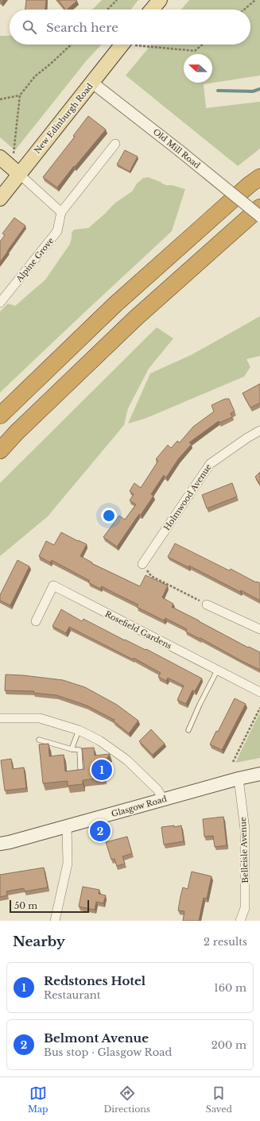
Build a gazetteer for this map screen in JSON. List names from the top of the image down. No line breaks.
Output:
{"streets":{"main road":["New Edinburgh Road","Glasgow Road"],"street":["Old Mill Road","Alpine Grove","Holmwood Avenue","Rosefield Gardens","Belleisle Avenue"]},"crossings":[["New Edinburgh Road","Old Mill Road"],["Glasgow Road","Belleisle Avenue"]],"scale_bar":"50 m","north":"left","page":{"search":"Search here","pins":["1","2"],"scale":"50 m","heading":["Nearby","2 results"],"list":[{"mark":"1","name":"Redstones Hotel","note":"Restaurant","value":"160 m"},{"mark":"2","name":"Belmont Avenue","note":"Bus stop · Glasgow Road","value":"200 m"}],"nav":["Map","Directions","Saved"]}}
